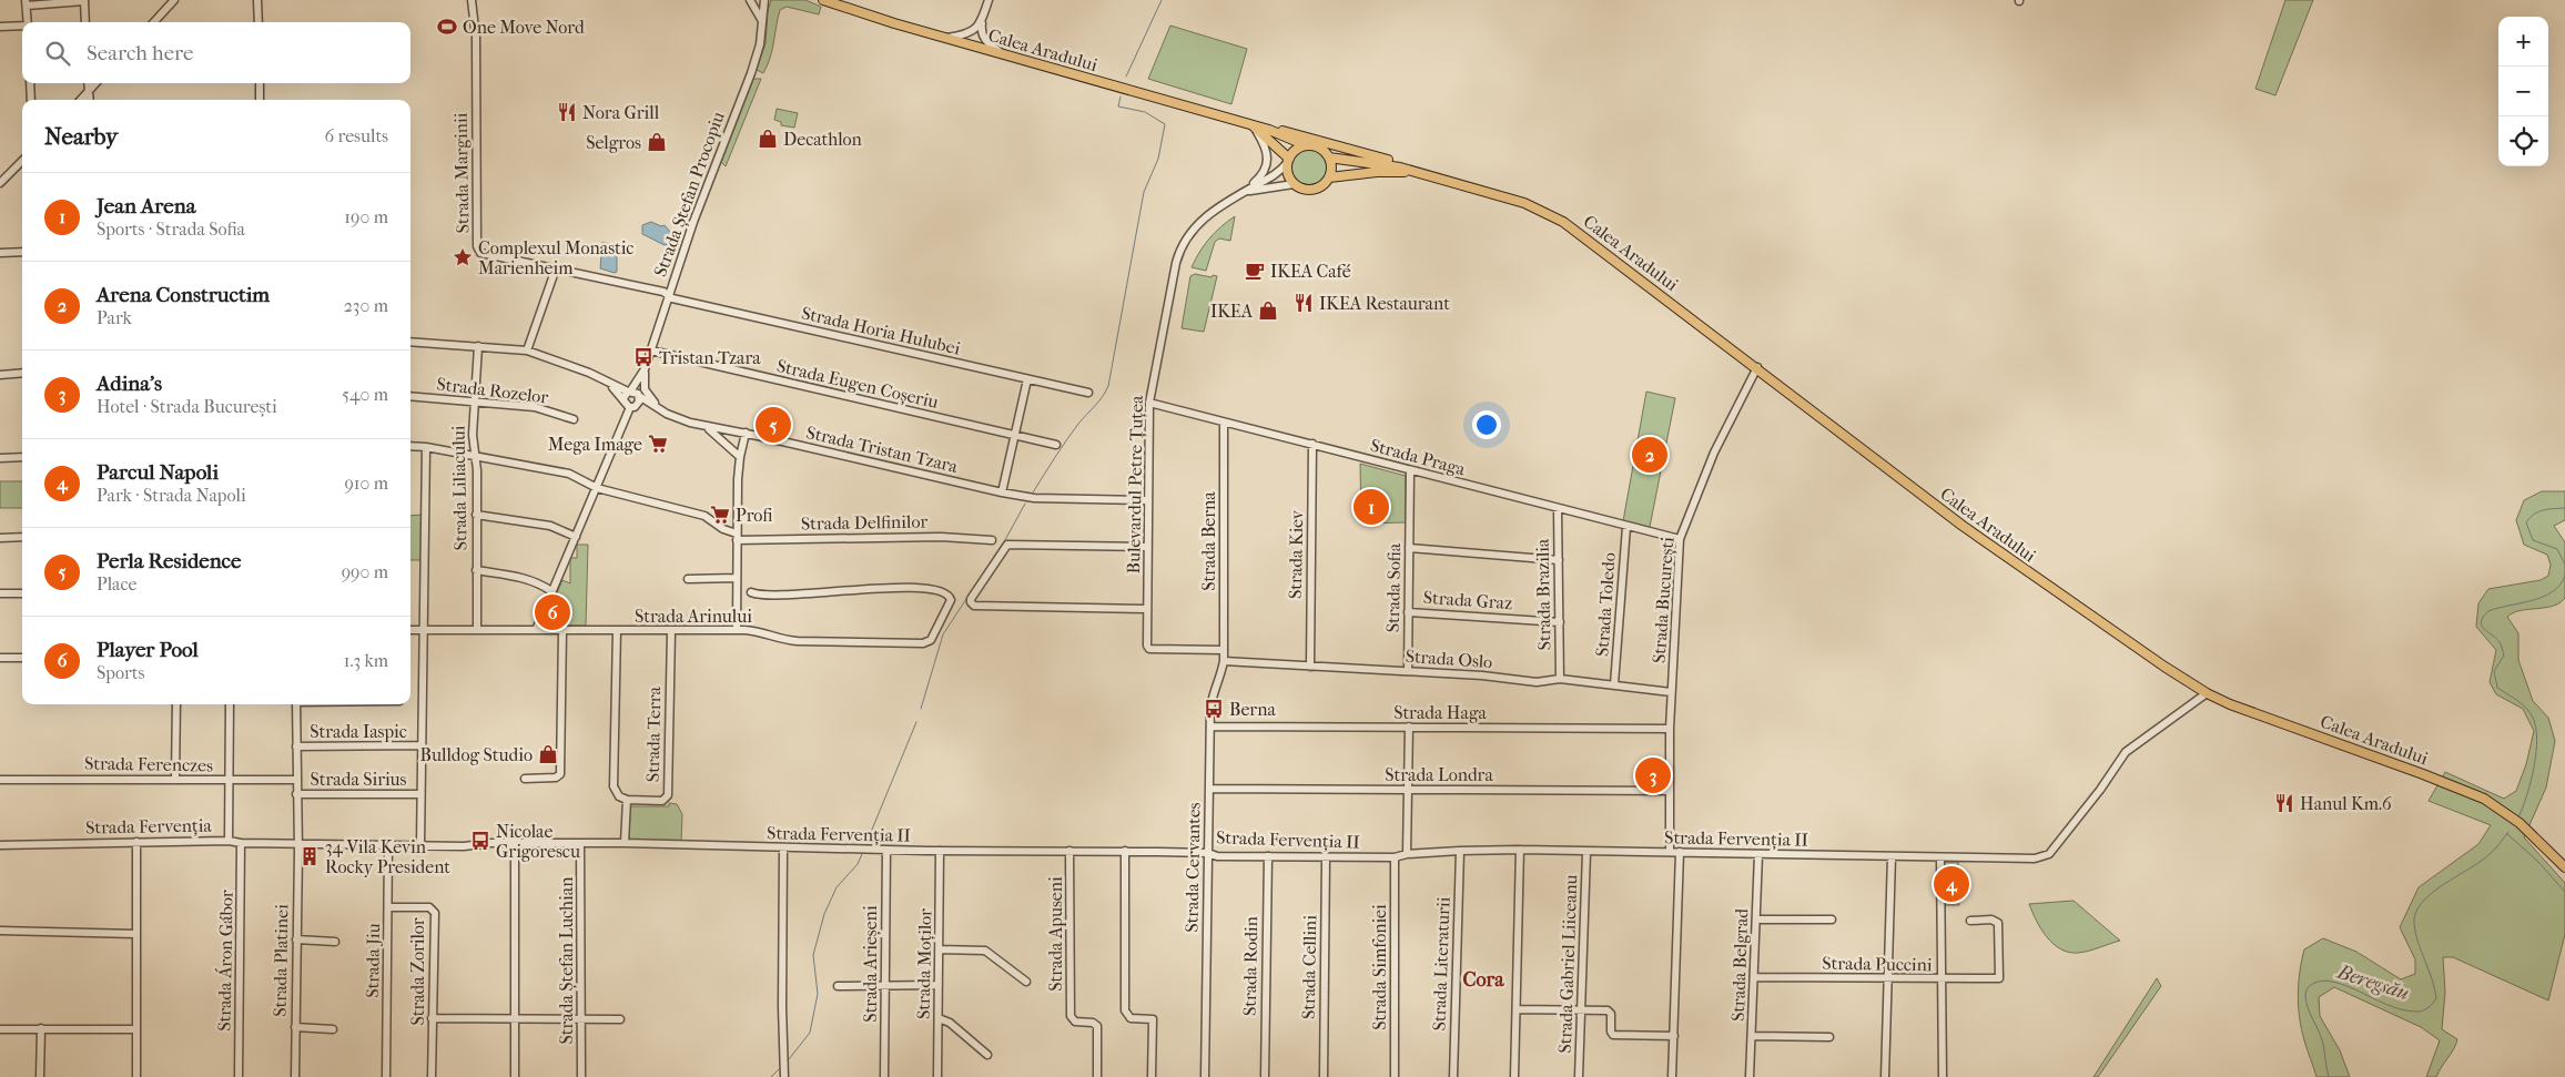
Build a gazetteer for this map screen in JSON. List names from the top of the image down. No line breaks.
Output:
{"streets":{"main road":["Calea Aradului"],"street":["Strada Marginii","Strada Ștefan Procopiu","Strada Horia Hulubei","Strada Eugen Coșeriu","Strada Rozelor","Strada Tristan Tzara","Strada Praga","Bulevardul Petre Țuțea","Strada Liliacului","Strada Delfinilor","Strada Berna","Strada Kiev","Strada Sofia","Strada Brazilia","Strada Graz","Strada București","Strada Toledo","Strada Arinului","Strada Oslo","Strada Haga","Strada Iaspic","Strada Terra","Strada Ferenczes","Strada Londra","Strada Sirius","Strada Fervenția","Strada Fervenția II","Strada Cervantes","Strada Apuseni","Strada Áron Gábor","Strada Platinei","Strada Jiu","Strada Ștefan Luchian","Strada Arieșeni","Strada Moților","Strada Literaturii","Strada Gabriel Liiceanu","Strada Puccini","Strada Belgrad","Strada Rodin","Strada Cellini","Strada Simfoniei","Strada Zorilor"]},"crossings":[["Calea Aradului","Bulevardul Petre Țuțea"],["Calea Aradului","Strada București"],["Calea Aradului","Strada Fervenția II"],["Strada Marginii","Strada Ștefan Procopiu"],["Strada Marginii","Strada Horia Hulubei"],["Strada Ștefan Procopiu","Strada Horia Hulubei"],["Strada Ștefan Procopiu","Strada Eugen Coșeriu"],["Strada Ștefan Procopiu","Strada Tristan Tzara"],["Strada Rozelor","Strada Liliacului"],["Strada Tristan Tzara","Bulevardul Petre Țuțea"],["Strada Tristan Tzara","Strada Liliacului"],["Strada Praga","Bulevardul Petre Țuțea"],["Strada Praga","Strada Berna"],["Strada Praga","Strada Kiev"],["Strada Praga","Strada Sofia"],["Strada Praga","Strada Brazilia"],["Strada Praga","Strada București"],["Strada Praga","Strada Toledo"],["Bulevardul Petre Țuțea","Strada Berna"],["Strada Liliacului","Strada Arinului"],["Strada Berna","Strada Oslo"],["Strada Berna","Strada Cervantes"],["Strada Kiev","Strada Oslo"],["Strada Sofia","Strada Graz"],["Strada Sofia","Strada Oslo"],["Strada Brazilia","Strada Graz"],["Strada Brazilia","Strada Oslo"],["Strada București","Strada Oslo"],["Strada București","Strada Haga"],["Strada București","Strada Londra"],["Strada București","Strada Fervenția II"],["Strada Toledo","Strada Oslo"],["Strada Arinului","Strada Terra"],["Strada Oslo","Strada Cervantes"],["Strada Haga","Strada Cervantes"],["Strada Iaspic","Strada Platinei"],["Strada Terra","Strada Fervenția II"],["Strada Ferenczes","Strada Platinei"],["Strada Londra","Strada Cervantes"],["Strada Sirius","Strada Platinei"],["Strada Fervenția","Strada Fervenția II"],["Strada Fervenția","Strada Áron Gábor"],["Strada Fervenția","Strada Platinei"],["Strada Fervenția II","Strada Cervantes"],["Strada Fervenția II","Strada Apuseni"],["Strada Fervenția II","Strada Platinei"],["Strada Fervenția II","Strada Jiu"],["Strada Fervenția II","Strada Ștefan Luchian"],["Strada Fervenția II","Strada Arieșeni"],["Strada Fervenția II","Strada Moților"],["Strada Fervenția II","Strada Literaturii"],["Strada Fervenția II","Strada Gabriel Liiceanu"],["Strada Fervenția II","Strada Belgrad"],["Strada Fervenția II","Strada Rodin"],["Strada Fervenția II","Strada Cellini"],["Strada Fervenția II","Strada Simfoniei"],["Strada Jiu","Strada Zorilor"],["Strada Puccini","Strada Belgrad"]],"districts":["Cora"],"water":["Beregsău"],"places":{"sports":["One Move Nord"],"restaurant":["Nora Grill","IKEA Restaurant","Hanul Km.6"],"shop":["Decathlon","Selgros","IKEA","Bulldog Studio"],"place":["Complexul Monastic Marienheim"],"cafe":["IKEA Café"],"bus stop":["Tristan Tzara","Berna","Nicolae Grigorescu"],"supermarket":["Mega Image","Profi"],"building":["34 Vila Kevin Rocky President"]},"page":{"map_buttons":["+","−"],"search":"Search here","heading":["Nearby","6 results"],"list":[{"mark":"1","name":"Jean Arena","note":"Sports · Strada Sofia","value":"190 m"},{"mark":"2","name":"Arena Constructim","note":"Park","value":"230 m"},{"mark":"3","name":"Adina's","note":"Hotel · Strada București","value":"540 m"},{"mark":"4","name":"Parcul Napoli","note":"Park · Strada Napoli","value":"910 m"},{"mark":"5","name":"Perla Residence","note":"Place","value":"990 m"},{"mark":"6","name":"Player Pool","note":"Sports","value":"1.3 km"}],"pins":["5","2","1","6","3","4"]}}
